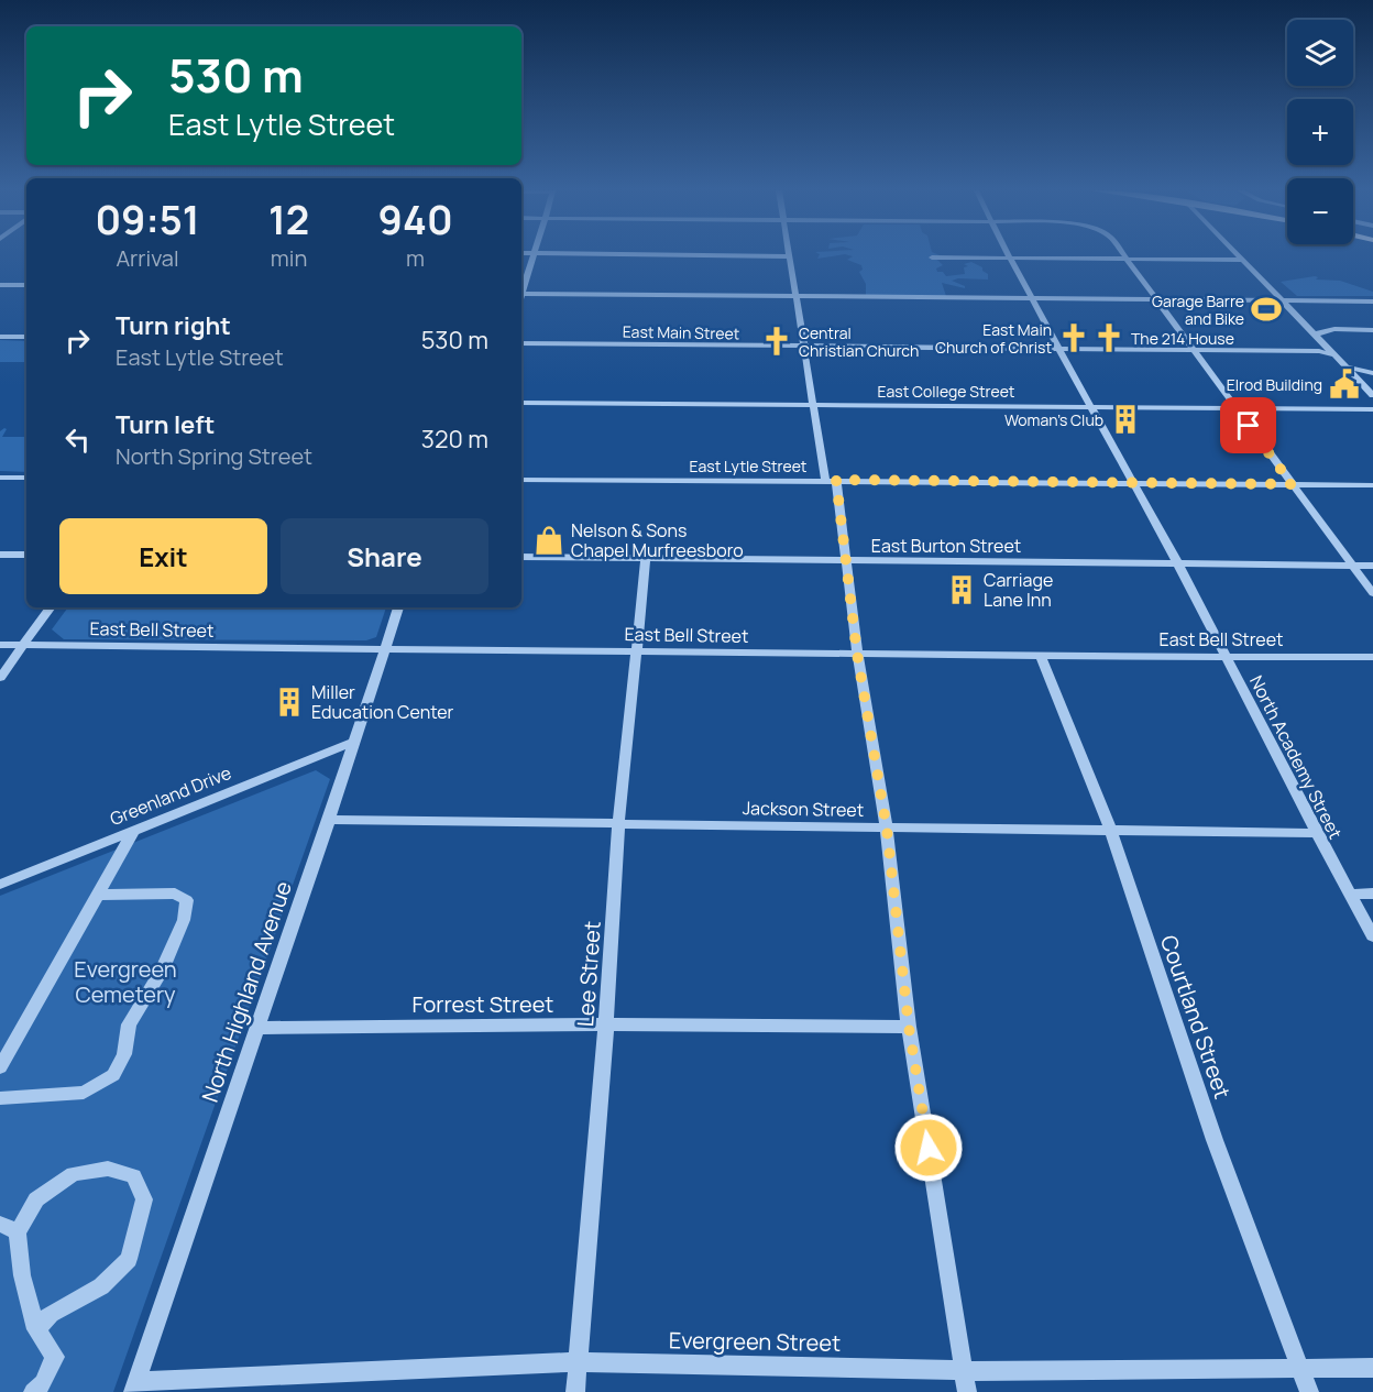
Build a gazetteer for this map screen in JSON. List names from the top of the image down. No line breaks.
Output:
{"streets":{"street":["East Main Street","East College Street","East Lytle Street","East Burton Street","East Bell Street","North Academy Street","Greenland Drive","Jackson Street","Lee Street","North Highland Avenue","Forrest Street","Courtland Street","Evergreen Street"]},"crossings":[["East Main Street","North Academy Street"],["East College Street","North Academy Street"],["East Lytle Street","North Academy Street"],["East Burton Street","North Academy Street"],["East Burton Street","Lee Street"],["East Bell Street","North Academy Street"],["East Bell Street","Lee Street"],["East Bell Street","North Highland Avenue"],["East Bell Street","Courtland Street"],["North Academy Street","Jackson Street"],["Greenland Drive","North Highland Avenue"],["Jackson Street","Lee Street"],["Jackson Street","North Highland Avenue"],["Jackson Street","Courtland Street"],["Lee Street","Forrest Street"],["Lee Street","Evergreen Street"],["North Highland Avenue","Forrest Street"],["North Highland Avenue","Evergreen Street"],["Courtland Street","Evergreen Street"]],"parks":["Evergreen Cemetery"],"places":{"sports":["Garage Barre and Bike"],"church":["East Main Church of Christ","The 214 House","Central Christian Church"],"public building":["Elrod Building"],"building":["Woman's Club","Carriage Lane Inn","Miller Education Center"],"shop":["Nelson & Sons Chapel Murfreesboro"]},"page":{"map_buttons":["+","−"],"turn":["530 m","East Lytle Street"],"eta":["09:51","Arrival","12","min","940","m"],"list":[{"name":"Turn right","note":"East Lytle Street","value":"530 m"},{"name":"Turn left","note":"North Spring Street","value":"320 m"}],"buttons":["Exit","Share"]}}
